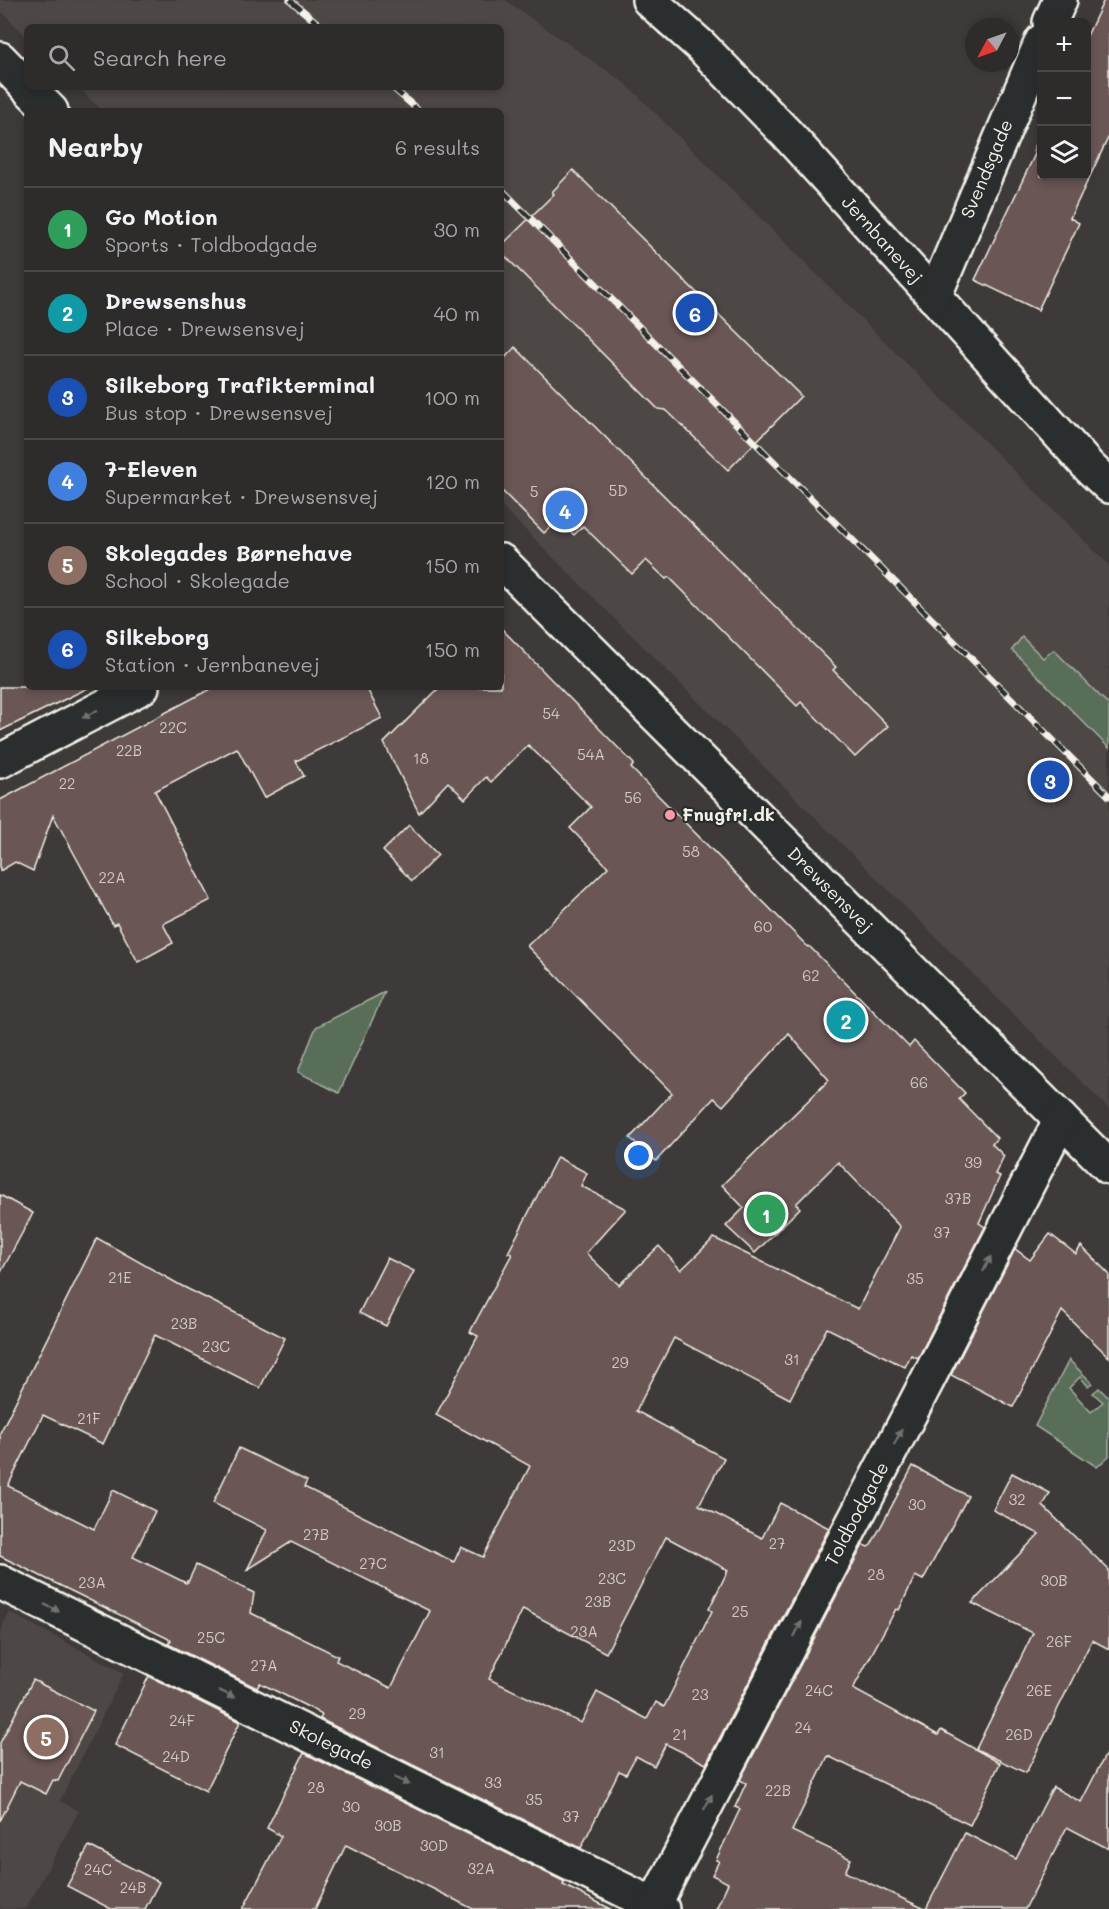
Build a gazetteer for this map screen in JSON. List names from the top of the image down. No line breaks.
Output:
{"streets":{"street":["Svendsgade","Jernbanevej","Drewsensvej","Toldbodgade","Skolegade"]},"crossings":[["Svendsgade","Jernbanevej"],["Drewsensvej","Toldbodgade"],["Toldbodgade","Skolegade"]],"one_way":["Toldbodgade","Skolegade"],"places":["Fnugfri.dk"],"house_numbers":["5D","5","54","22C","22B","54A","18","22","56","58","22A","60","62","66","39","37B","37","21E","35","23B","23C","31","29","21F","32","30","27B","27","23D","27C","28","23C","30B","23A","23B","25","23A","25C","26F","27A","24C","26E","23","29","24F","24","21","26D","31","24D","33","28","22B","35","30","37","30B","30D","32A","24C","24B"],"north":"bottom left","page":{"map_buttons":["+","−"],"search":"Search here","heading":["Nearby","6 results"],"list":[{"mark":"1","name":"Go Motion","note":"Sports · Toldbodgade","value":"30 m"},{"mark":"2","name":"Drewsenshus","note":"Place · Drewsensvej","value":"40 m"},{"mark":"3","name":"Silkeborg Trafikterminal","note":"Bus stop · Drewsensvej","value":"100 m"},{"mark":"4","name":"7-Eleven","note":"Supermarket · Drewsensvej","value":"120 m"},{"mark":"5","name":"Skolegades Børnehave","note":"School · Skolegade","value":"150 m"},{"mark":"6","name":"Silkeborg","note":"Station · Jernbanevej","value":"150 m"}],"pins":["6","4","3","2","1","5"]}}
